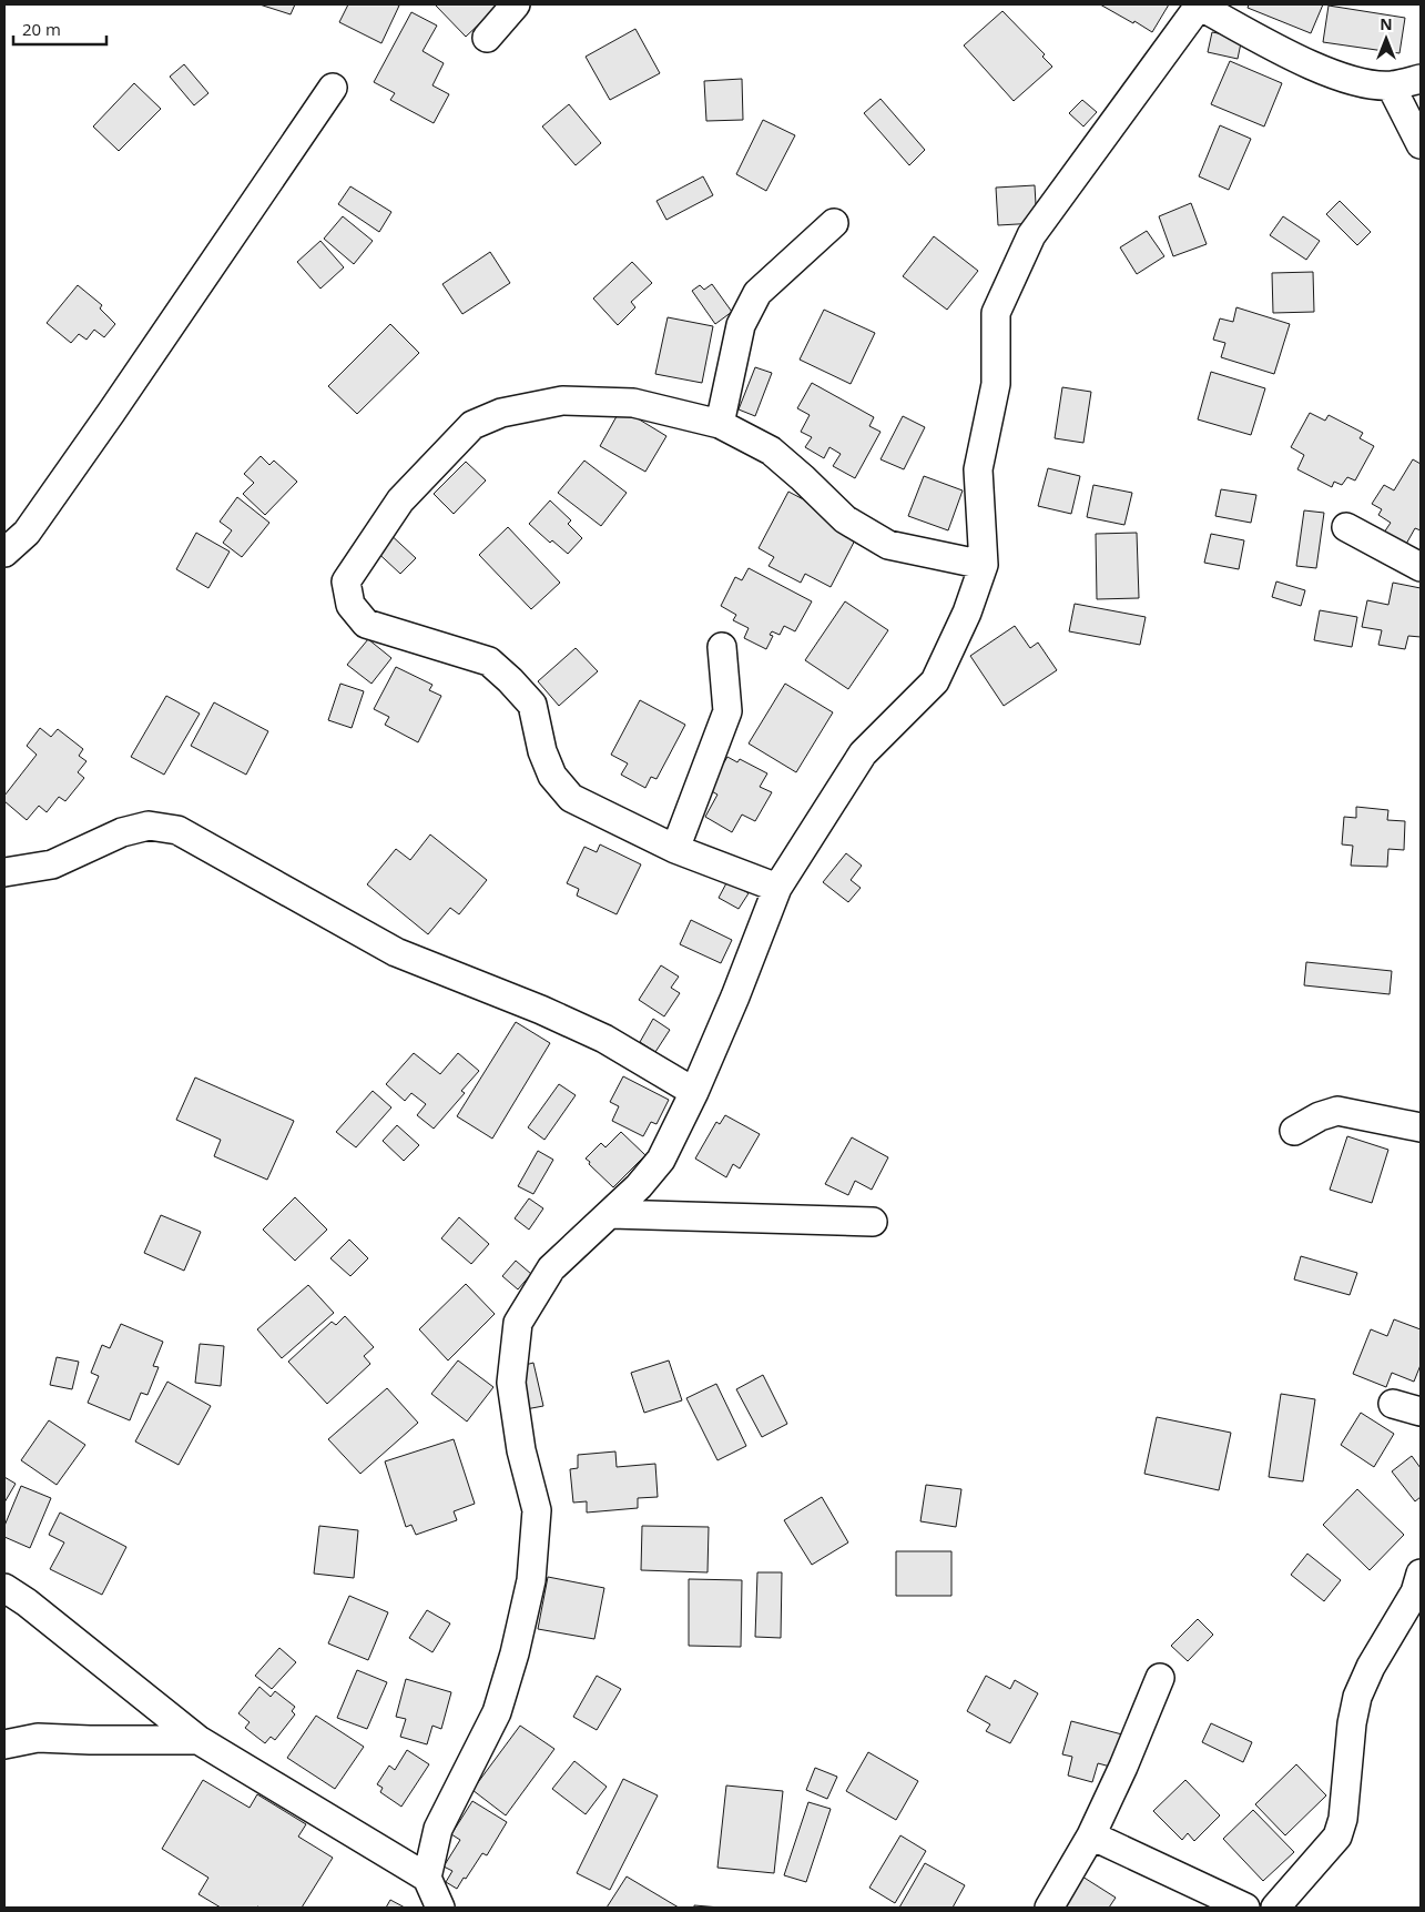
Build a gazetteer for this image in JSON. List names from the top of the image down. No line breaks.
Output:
{"scale_bar":"20 m","north":"top"}
